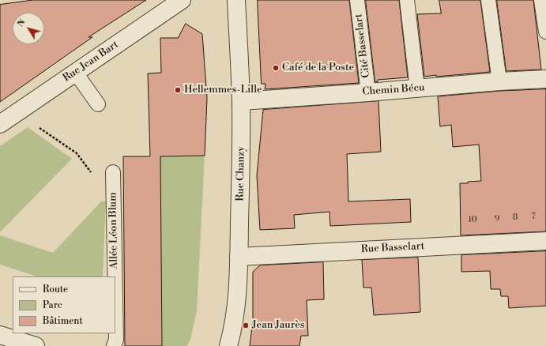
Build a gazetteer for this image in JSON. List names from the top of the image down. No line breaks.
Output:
{"streets":{"street":["Rue Jean Bart","Chemin Bécu","Rue Chanzy","Rue Basselart"],"lane":["Cité Basselart","Allée Léon Blum"]},"crossings":[["Cité Basselart","Chemin Bécu"],["Chemin Bécu","Rue Chanzy"],["Rue Chanzy","Rue Basselart"]],"places":["Café de la Poste","Hellemmes-Lille","Jean Jaurès"],"house_numbers":["7","8","9","10"],"legend":["Route","Parc","Bâtiment"],"north":"top left"}
